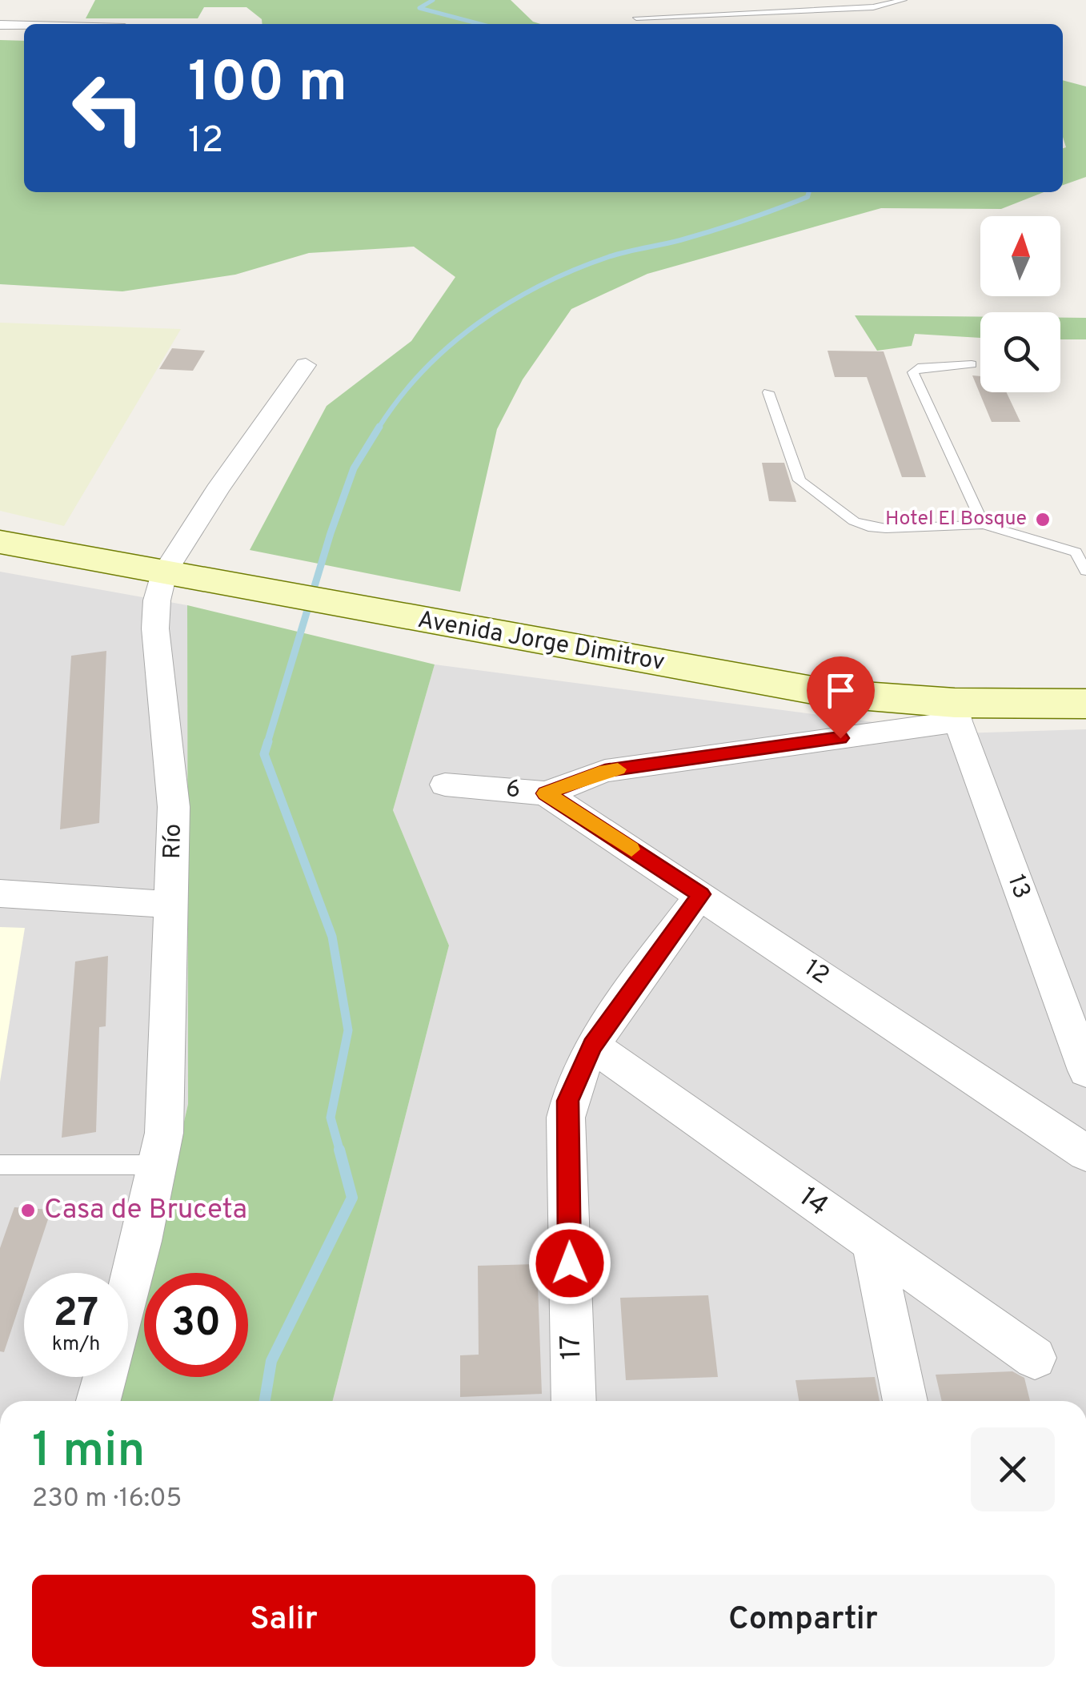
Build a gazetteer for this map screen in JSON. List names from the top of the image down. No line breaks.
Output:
{"streets":{"main road":["Avenida Jorge Dimitrov"],"street":["6","Río","13","12","14","17"]},"crossings":[["Avenida Jorge Dimitrov","6"],["Avenida Jorge Dimitrov","Río"],["Avenida Jorge Dimitrov","13"],["6","13"],["6","12"],["12","17"],["14","17"]],"places":["Hotel El Bosque","Casa de Bruceta"],"north":"top","page":{"turn":["100 m","12"],"speed":"27 km/h","limit":"30","heading":["1 min","230 m · 16:05"],"buttons":["Salir","Compartir"]}}
